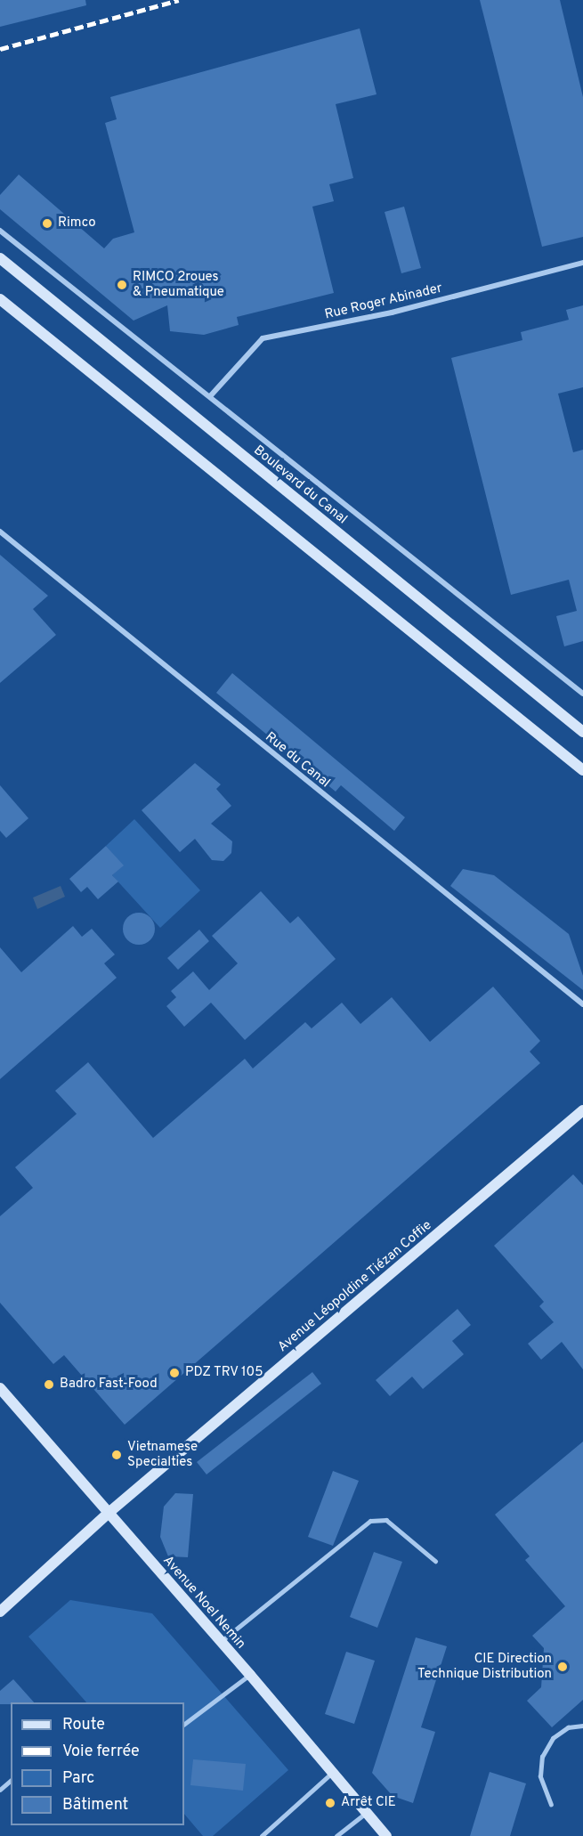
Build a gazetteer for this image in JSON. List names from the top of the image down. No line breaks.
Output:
{"streets":{"main road":["Boulevard du Canal","Avenue Léopoldine Tiézan Coffie","Avenue Noel Nemin"],"street":["Rue Roger Abinader","Rue du Canal"]},"crossings":[["Rue Roger Abinader","Boulevard du Canal"],["Avenue Léopoldine Tiézan Coffie","Avenue Noel Nemin"]],"places":["Rimco","RIMCO 2roues & Pneumatique","PDZ TRV 105","Badro Fast-Food","Vietnamese Specialties","CIE Direction Technique Distribution","Arrêt CIE"],"legend":["Route","Voie ferrée","Parc","Bâtiment"]}
